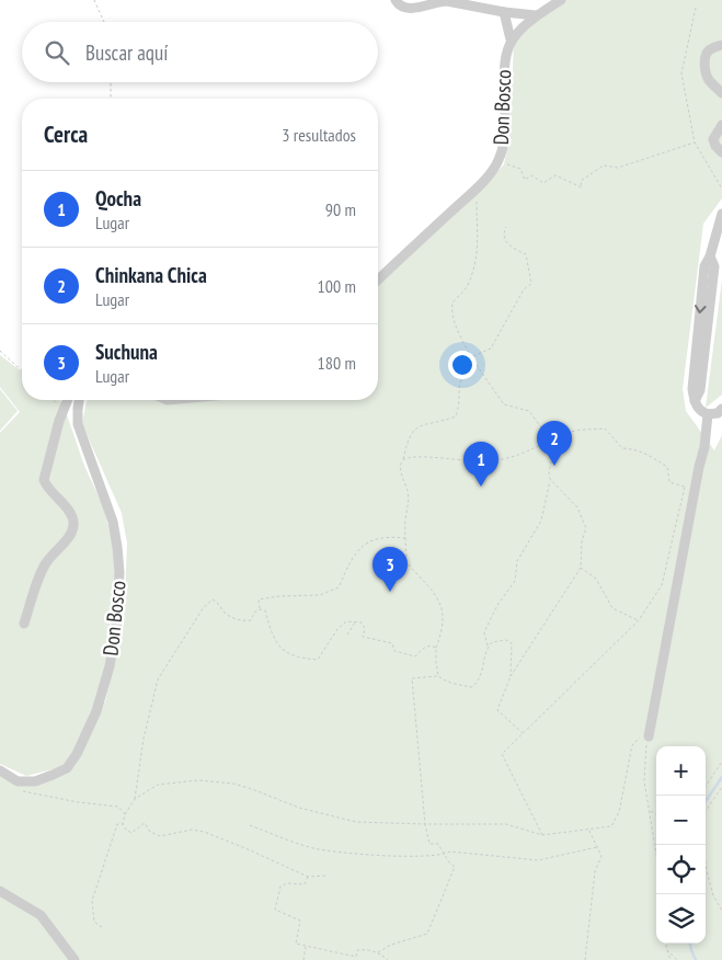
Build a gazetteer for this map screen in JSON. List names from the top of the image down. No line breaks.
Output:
{"streets":{"street":["Don Bosco"]},"page":{"search":"Buscar aquí","heading":["Cerca","3 resultados"],"list":[{"mark":"1","name":"Qocha","note":"Lugar","value":"90 m"},{"mark":"2","name":"Chinkana Chica","note":"Lugar","value":"100 m"},{"mark":"3","name":"Suchuna","note":"Lugar","value":"180 m"}],"pins":["2","1","3"],"map_buttons":["+","−"]}}
